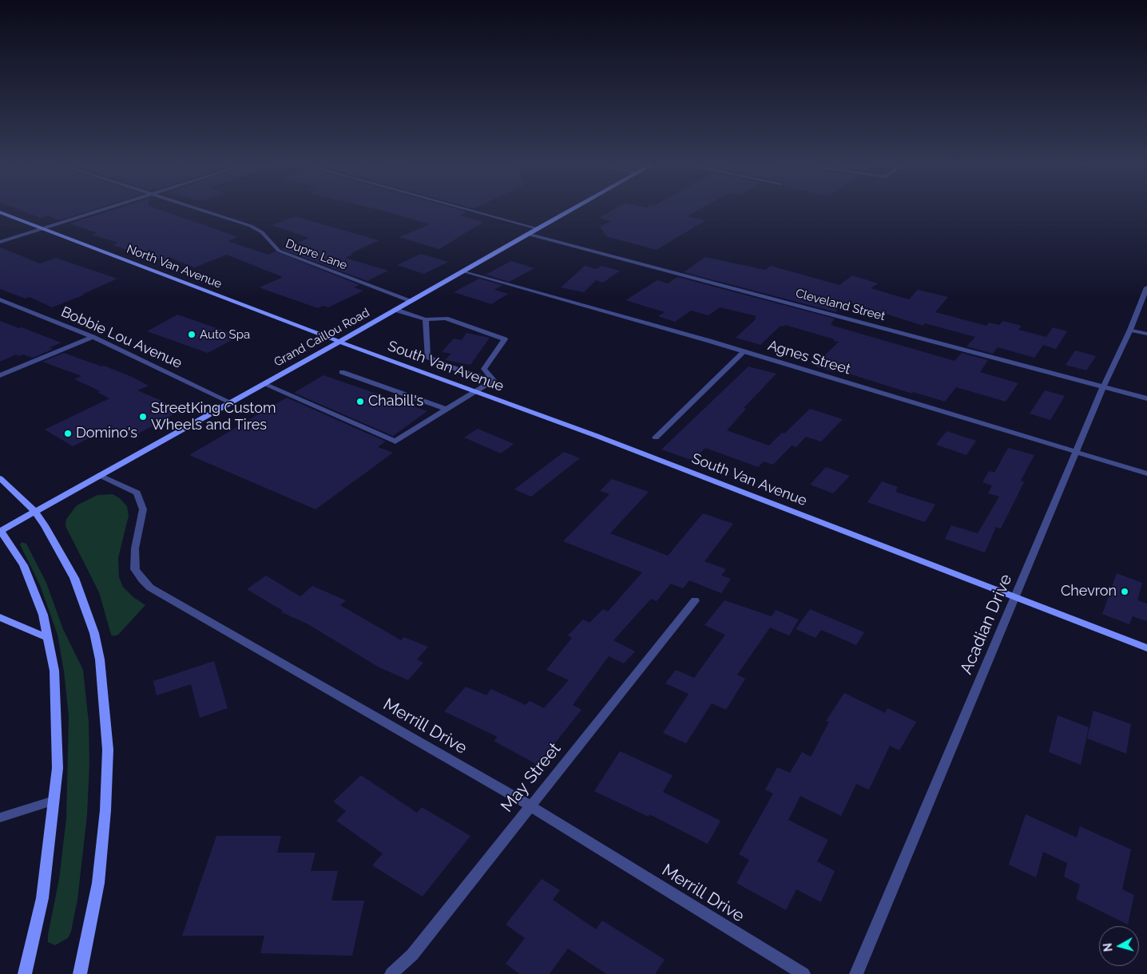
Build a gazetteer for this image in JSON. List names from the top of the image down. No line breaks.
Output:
{"streets":{"main road":["North Van Avenue","Grand Caillou Road","South Van Avenue"],"street":["Dupre Lane","Cleveland Street","Bobbie Lou Avenue","Agnes Street","Acadian Drive","Merrill Drive","May Street"]},"crossings":[["Dupre Lane","Grand Caillou Road"],["North Van Avenue","Grand Caillou Road"],["North Van Avenue","South Van Avenue"],["Cleveland Street","Grand Caillou Road"],["Cleveland Street","Acadian Drive"],["Bobbie Lou Avenue","Grand Caillou Road"],["Grand Caillou Road","Agnes Street"],["Grand Caillou Road","South Van Avenue"],["Grand Caillou Road","Merrill Drive"],["Agnes Street","Acadian Drive"],["South Van Avenue","Acadian Drive"],["Merrill Drive","May Street"]],"places":["Auto Spa","Chabill's","StreetKing Custom Wheels and Tires","Domino's","Chevron"],"north":"left"}
